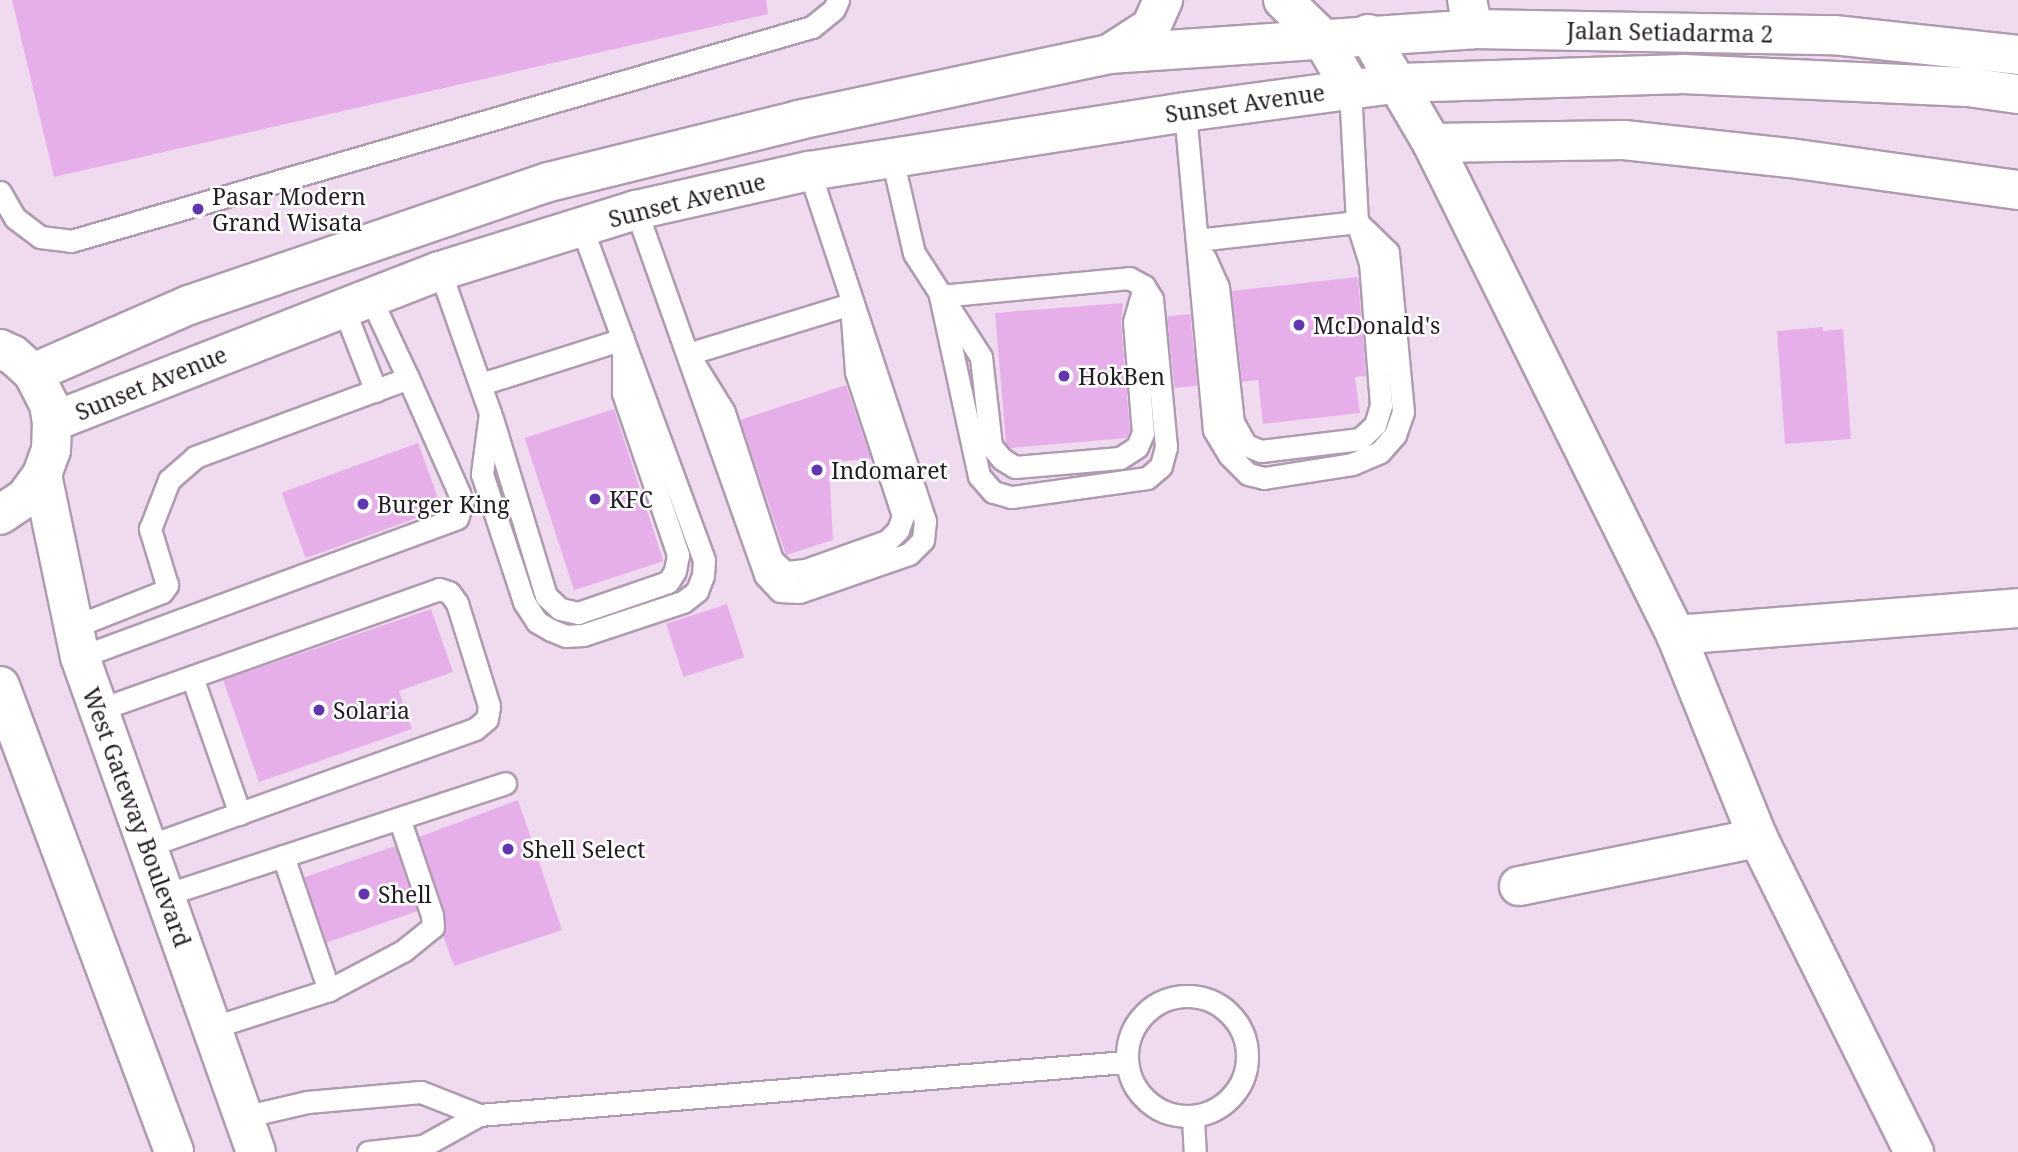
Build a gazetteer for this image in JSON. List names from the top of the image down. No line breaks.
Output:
{"streets":{"main road":["Jalan Setiadarma 2","Sunset Avenue","West Gateway Boulevard"]},"crossings":[["Jalan Setiadarma 2","Sunset Avenue"]],"places":["Pasar Modern Grand Wisata","McDonald's","HokBen","Indomaret","KFC","Burger King","Solaria","Shell Select","Shell"]}
